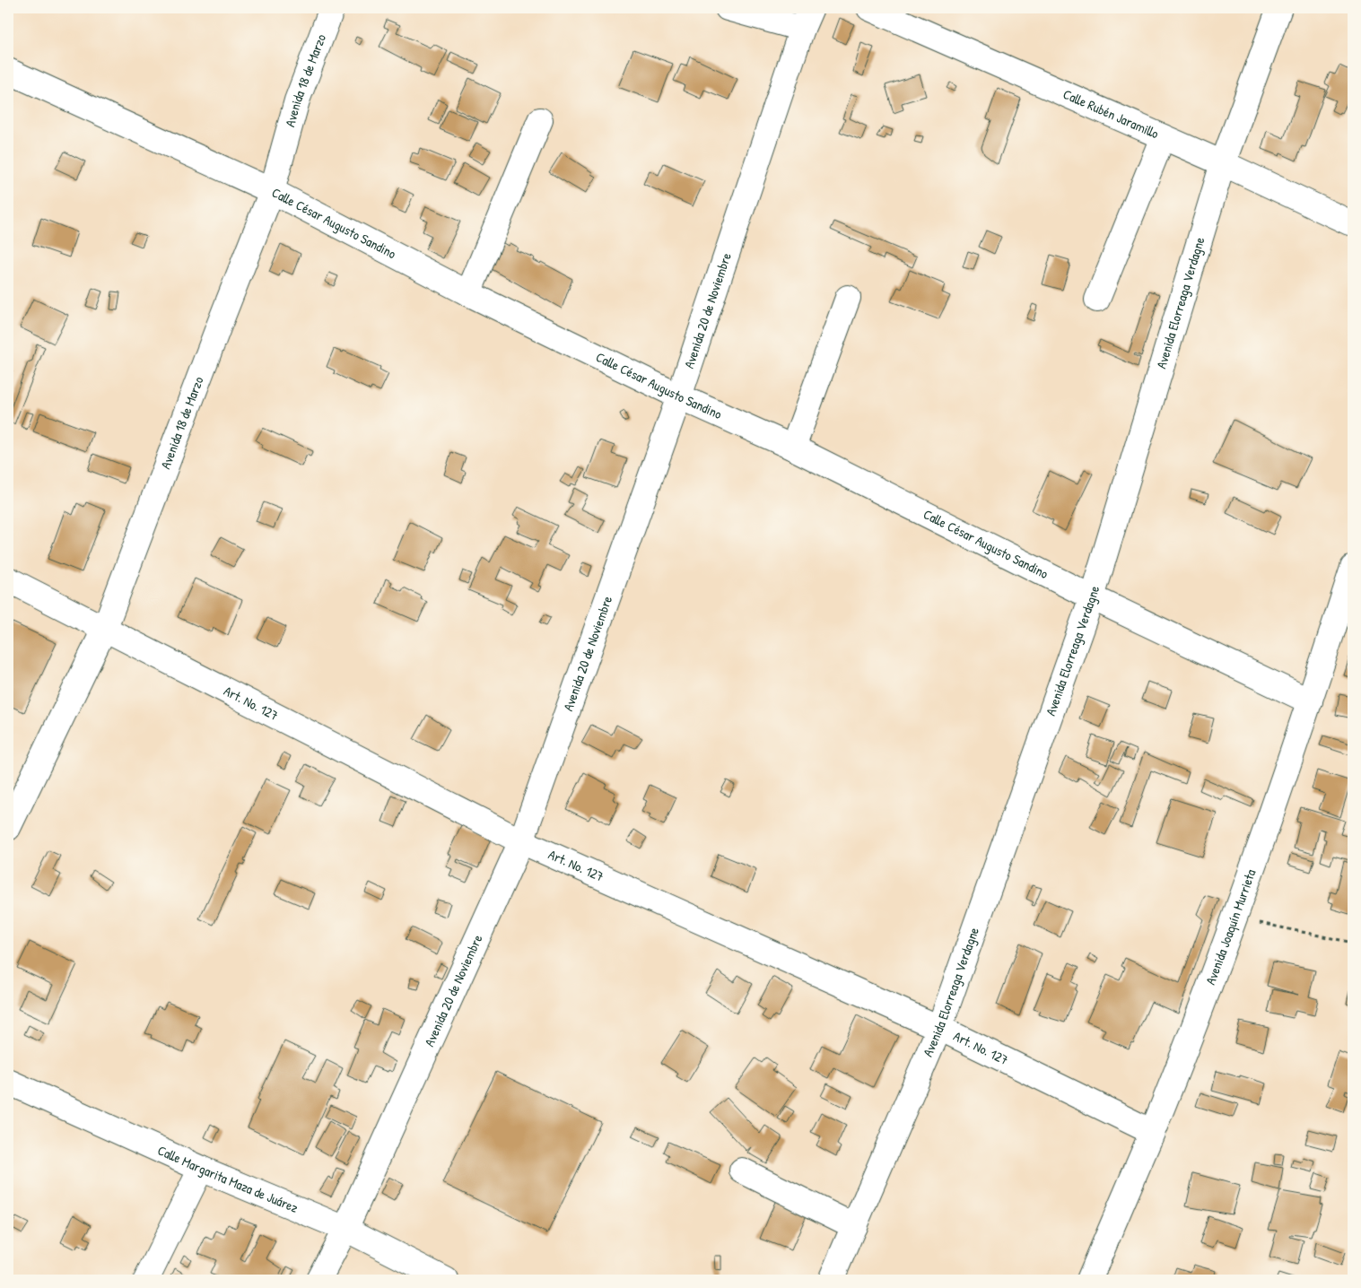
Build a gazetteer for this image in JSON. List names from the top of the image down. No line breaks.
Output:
{"streets":{"street":["Avenida 18 de Marzo","Calle Rubén Jaramillo","Calle César Augusto Sandino","Avenida Elorreaga Verdagne","Avenida 20 de Noviembre","Art. No. 127","Avenida Joaquín Murrieta","Calle Margarita Maza de Juárez"]},"crossings":[["Avenida 18 de Marzo","Calle César Augusto Sandino"],["Avenida 18 de Marzo","Art. No. 127"],["Calle Rubén Jaramillo","Avenida Elorreaga Verdagne"],["Calle César Augusto Sandino","Avenida Elorreaga Verdagne"],["Calle César Augusto Sandino","Avenida 20 de Noviembre"],["Calle César Augusto Sandino","Avenida Joaquín Murrieta"],["Avenida Elorreaga Verdagne","Art. No. 127"],["Avenida 20 de Noviembre","Art. No. 127"],["Avenida 20 de Noviembre","Calle Margarita Maza de Juárez"],["Art. No. 127","Avenida Joaquín Murrieta"]]}
